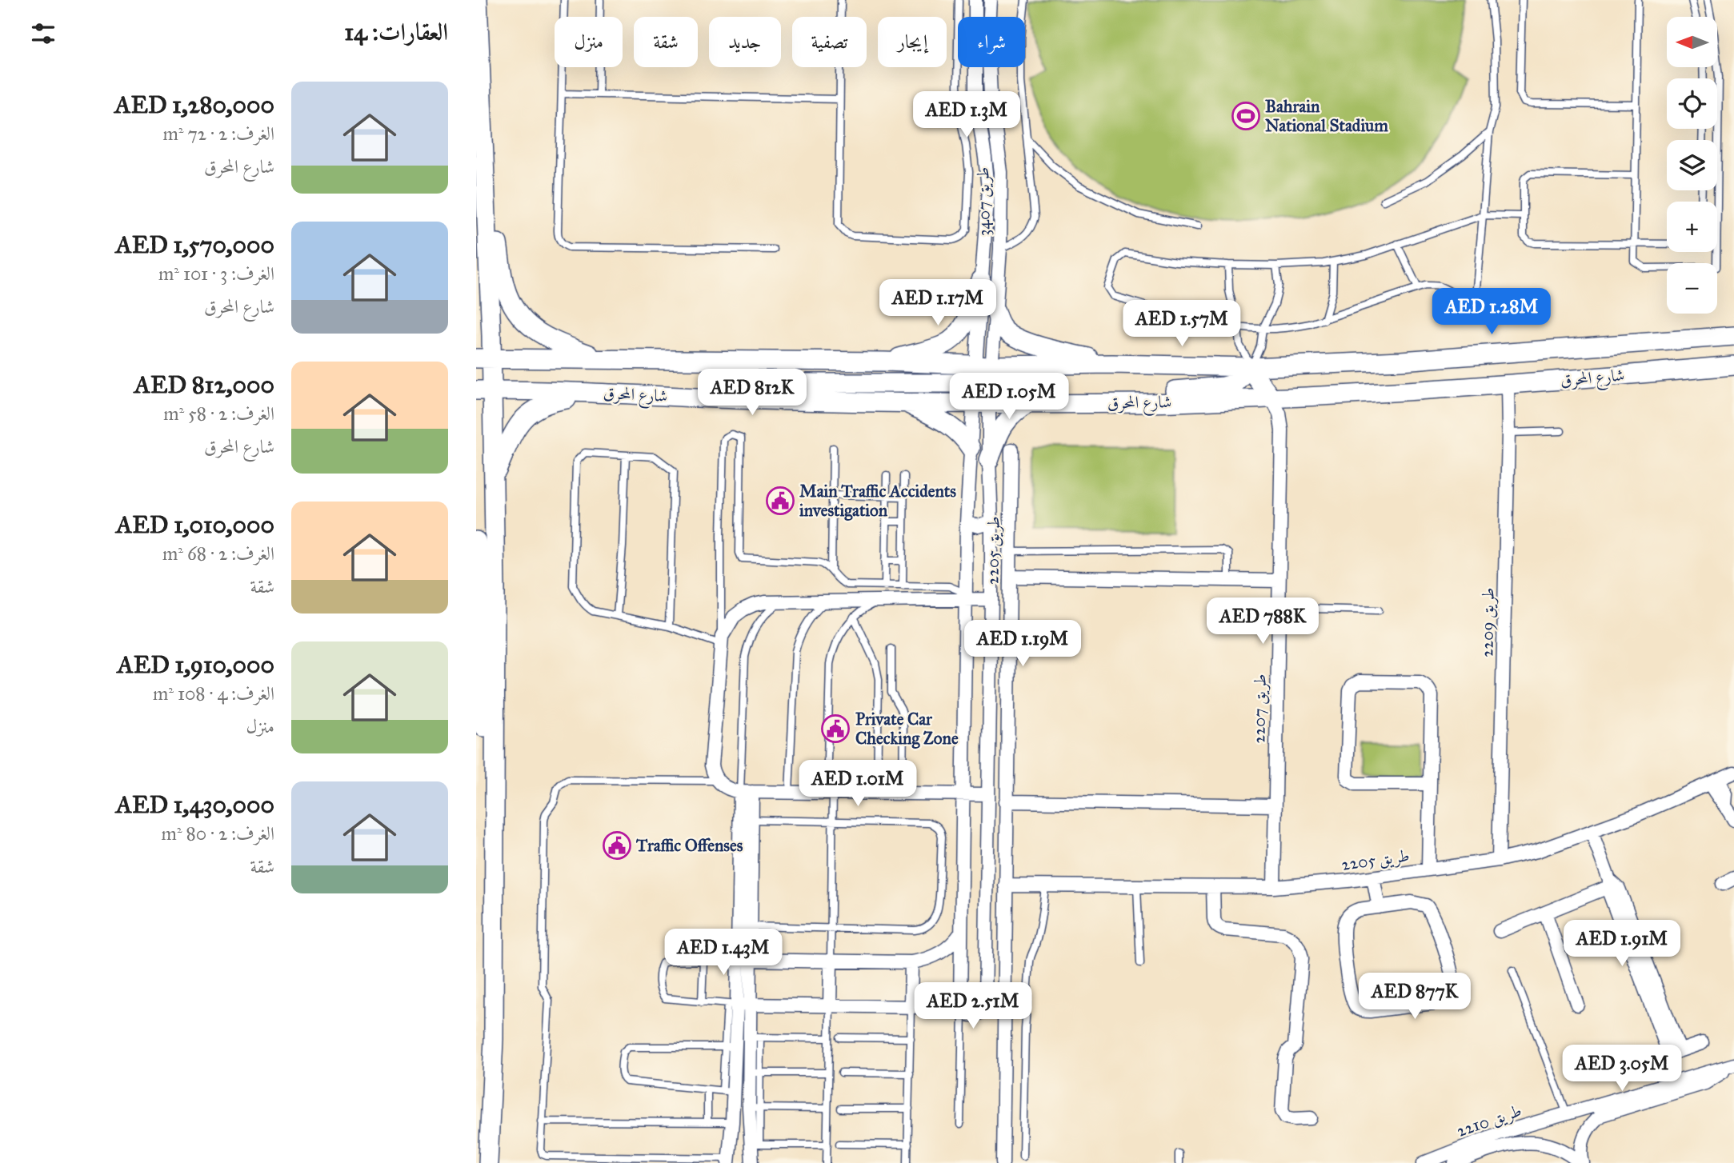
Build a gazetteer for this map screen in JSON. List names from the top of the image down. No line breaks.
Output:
{"streets":{"main road":["شارع المحرق"],"street":["طريق 3407","طريق 2205","طريق 2209","طريق 2207","طريق 2210"]},"crossings":[["طريق 3407","شارع المحرق"],["شارع المحرق","طريق 2209"],["شارع المحرق","طريق 2207"],["طريق 2205","طريق 2209"],["طريق 2205","طريق 2207"]],"places":{"sports":["Bahrain National Stadium"],"public building":["Main Traffic Accidents investigation","Private Car Checking Zone","Traffic Offenses"]},"north":"left","page":{"heading":"العقارات: 14","map_buttons":["+","−"],"chip":["شراء","إيجار","تصفية","جديد","شقة","منزل"],"list":[{"name":"AED 1,280,000","note":"الغرف: 2 · 72 m² · شارع المحرق"},{"name":"AED 1,570,000","note":"الغرف: 3 · 101 m² · شارع المحرق"},{"name":"AED 812,000","note":"الغرف: 2 · 58 m² · شارع المحرق"},{"name":"AED 1,010,000","note":"الغرف: 2 · 68 m² · شقة"},{"name":"AED 1,910,000","note":"الغرف: 4 · 108 m² · منزل"},{"name":"AED 1,430,000","note":"الغرف: 2 · 80 m² · شقة"}],"price":["AED 1.3M","AED 1.17M","AED 1.28M","AED 1.57M","AED 812K","AED 1.05M","AED 788K","AED 1.19M","AED 1.01M","AED 1.91M","AED 1.43M","AED 877K","AED 2.51M","AED 3.05M"]}}
